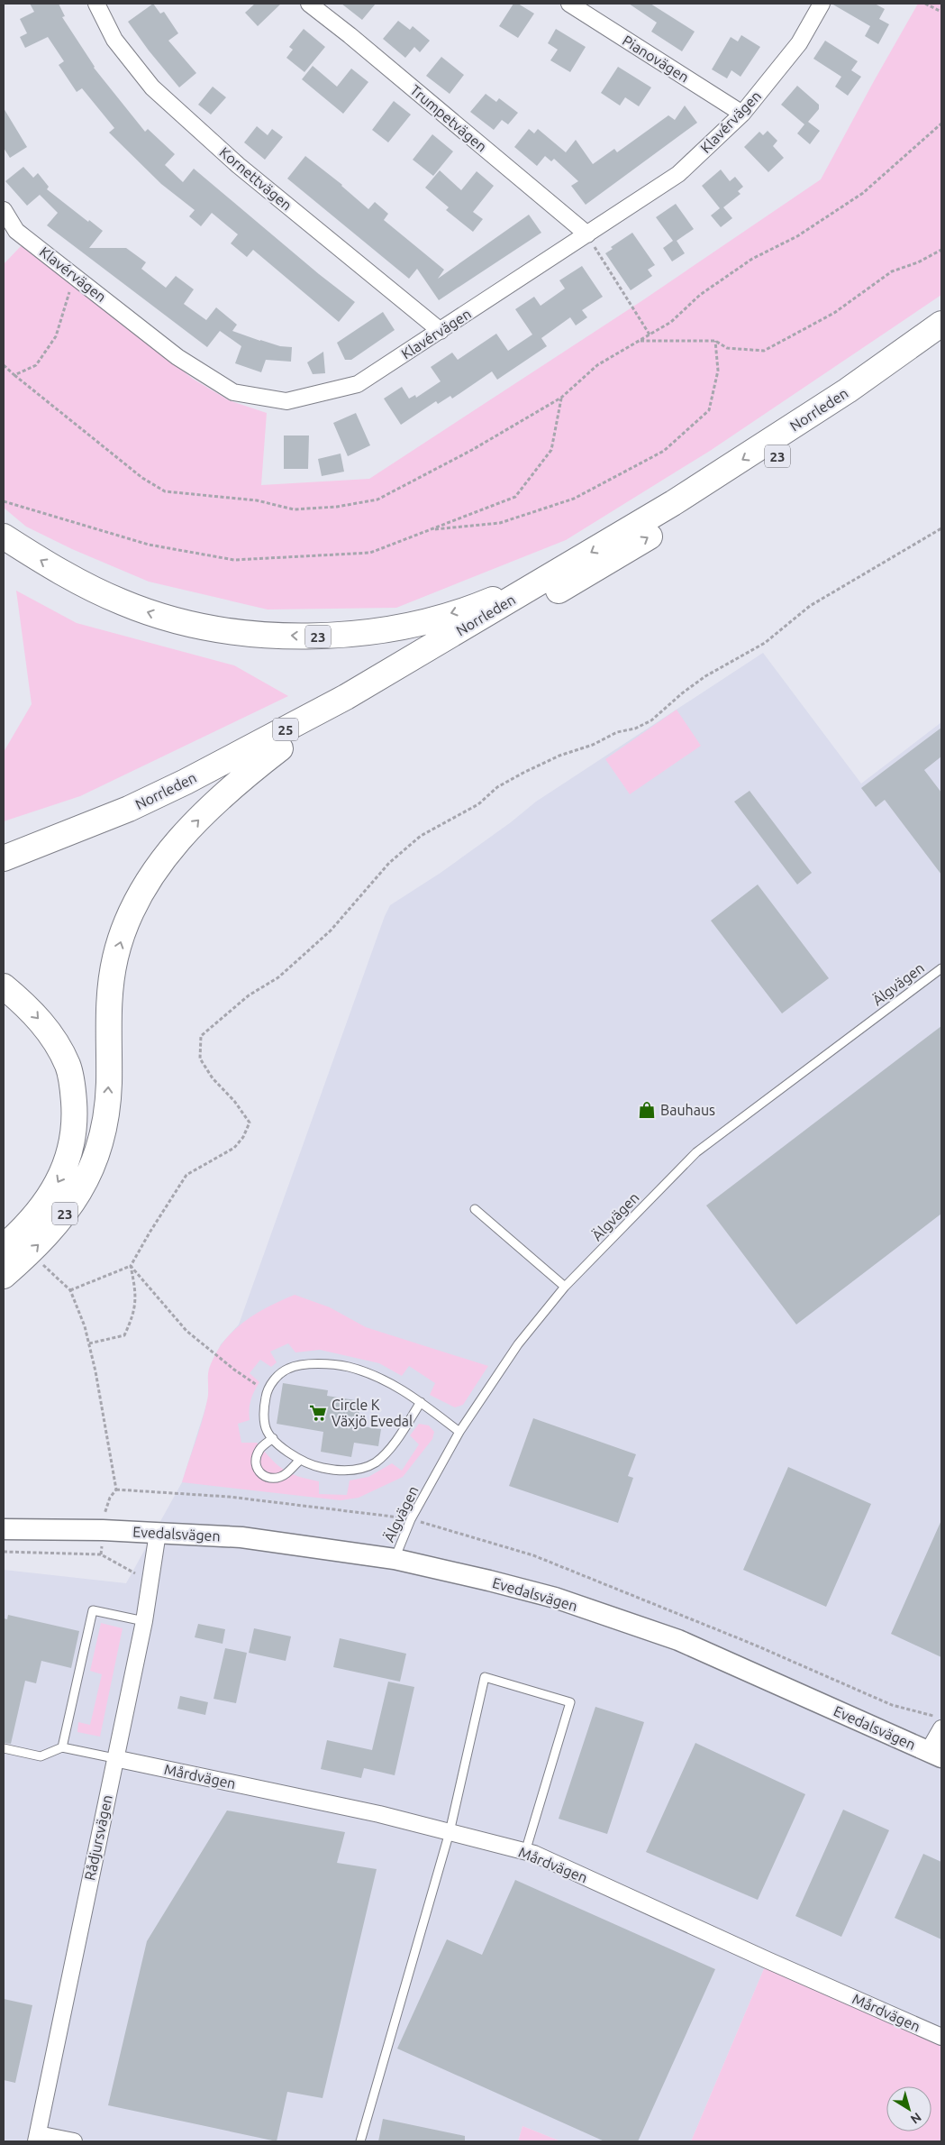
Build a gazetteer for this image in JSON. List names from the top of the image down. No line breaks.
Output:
{"streets":{"highway":["Norrleden","23","25"],"street":["Pianovägen","Trumpetvägen","Klavérvägen","Kornettvägen","Evedalsvägen","Mårdvägen","Rådjursvägen"],"lane":["Älgvägen"]},"crossings":[["Pianovägen","Klavérvägen"],["Trumpetvägen","Klavérvägen"],["Klavérvägen","Kornettvägen"],["Norrleden","23"],["Älgvägen","Evedalsvägen"],["Evedalsvägen","Rådjursvägen"],["Mårdvägen","Rådjursvägen"]],"places":{"shop":["Bauhaus"],"supermarket":["Circle K Växjö Evedal"]},"north":"bottom right"}
